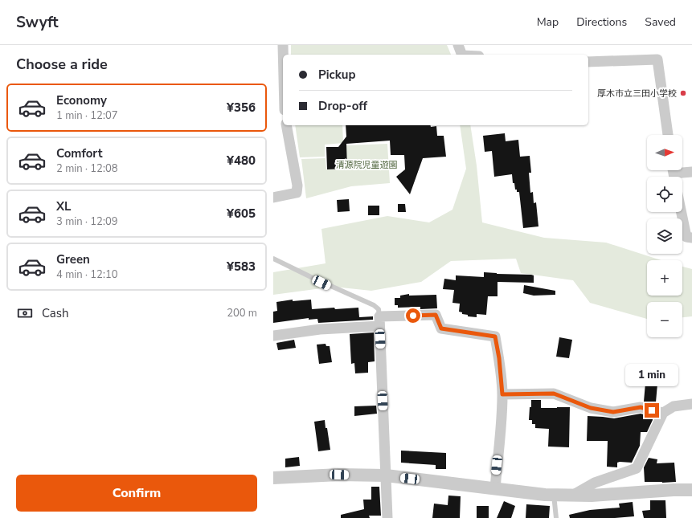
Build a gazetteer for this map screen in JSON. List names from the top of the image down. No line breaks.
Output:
{"parks":["清源院児童遊園"],"places":["厚木市立三田小学校"],"north":"right","page":{"header":"Swyft","nav":["Map","Directions","Saved"],"heading":"Choose a ride","banner":["Pickup","Drop-off"],"list":[{"name":"Economy","note":"1 min · 12:07","value":"¥356"},{"name":"Comfort","note":"2 min · 12:08","value":"¥480"},{"name":"XL","note":"3 min · 12:09","value":"¥605"},{"name":"Green","note":"4 min · 12:10","value":"¥583"}],"map_buttons":["+","−"],"pay":["Cash","200 m"],"bubble":"1 min","buttons":"Confirm"}}
